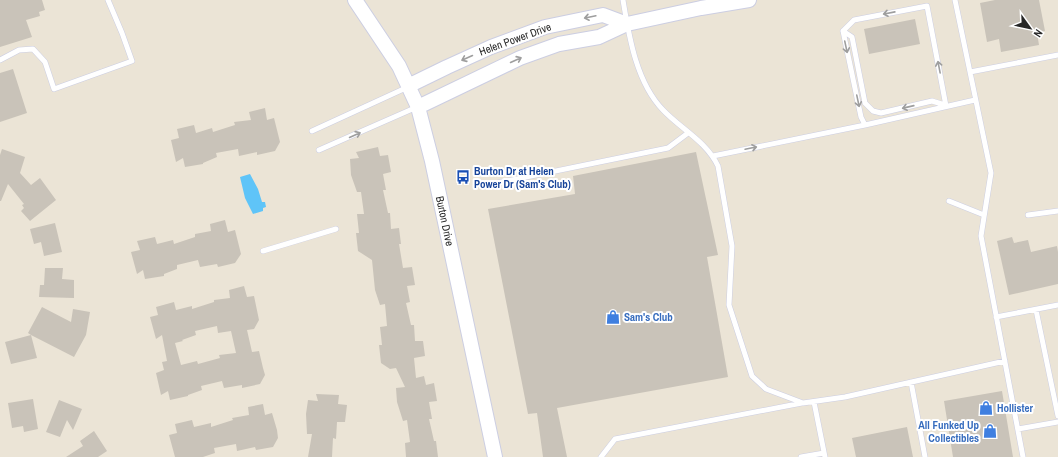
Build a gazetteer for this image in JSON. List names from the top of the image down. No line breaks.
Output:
{"streets":{"street":["Helen Power Drive","Burton Drive"]},"crossings":[["Helen Power Drive","Burton Drive"]],"places":{"bus stop":["Burton Dr at Helen Power Dr (Sam's Club)"],"shop":["Sam's Club","Hollister","All Funked Up Collectibles"]},"north":"bottom right"}
